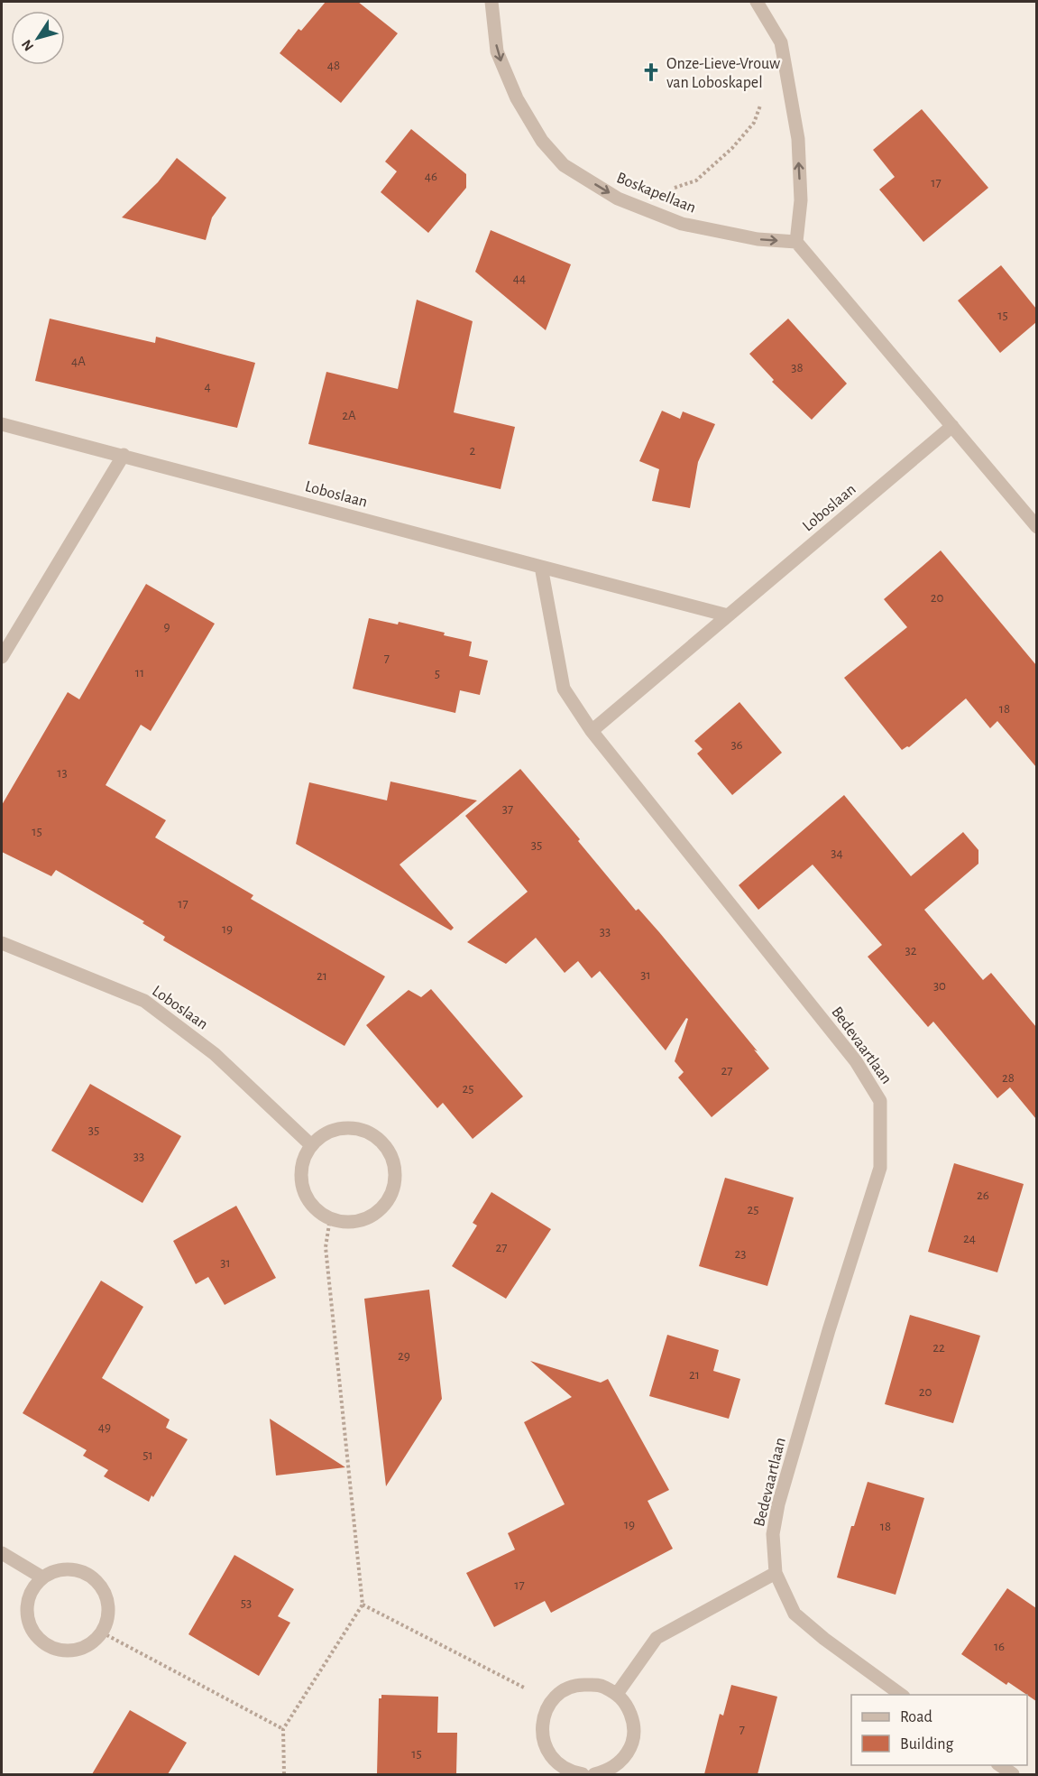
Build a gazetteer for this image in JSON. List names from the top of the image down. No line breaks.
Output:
{"streets":{"street":["Boskapellaan","Loboslaan","Bedevaartlaan"]},"crossings":[["Loboslaan","Bedevaartlaan"]],"one_way":["Boskapellaan"],"places":{"church":["Onze-Lieve-Vrouw van Loboskapel"]},"house_numbers":["48","46","17","44","15","4A","38","4","2A","2","20","9","7","11","5","18","36","13","37","15","35","34","17","19","33","32","31","21","30","27","28","25","35","33","26","25","24","27","23","31","22","29","21","20","49","51","19","18","17","53","16","7","15"],"legend":["Road","Building"],"north":"bottom left"}
